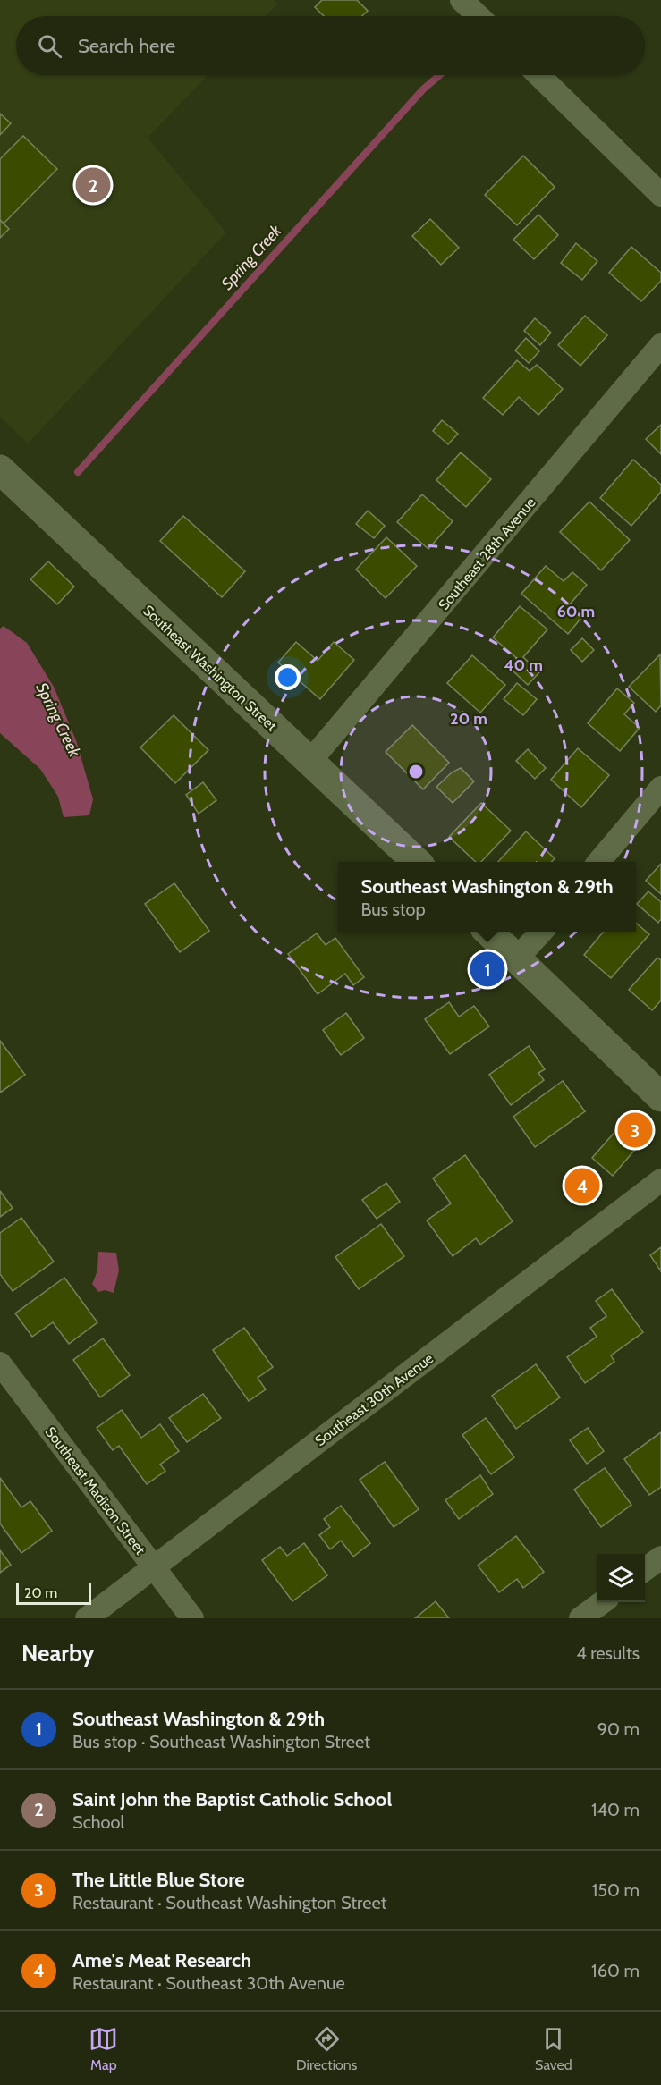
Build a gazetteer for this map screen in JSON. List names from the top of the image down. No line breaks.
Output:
{"streets":{"street":["Southeast 28th Avenue","Southeast Washington Street","Southeast 30th Avenue","Southeast Madison Street"]},"crossings":[["Southeast 28th Avenue","Southeast Washington Street"],["Southeast 30th Avenue","Southeast Madison Street"]],"water":["Spring Creek"],"scale_bar":"20 m","page":{"search":"Search here","pins":["2","1","3","4"],"popup":["Southeast Washington & 29th","Bus stop"],"scale":"20 m","heading":["Nearby","4 results"],"list":[{"mark":"1","name":"Southeast Washington & 29th","note":"Bus stop · Southeast Washington Street","value":"90 m"},{"mark":"2","name":"Saint John the Baptist Catholic School","note":"School","value":"140 m"},{"mark":"3","name":"The Little Blue Store","note":"Restaurant · Southeast Washington Street","value":"150 m"},{"mark":"4","name":"Ame's Meat Research","note":"Restaurant · Southeast 30th Avenue","value":"160 m"}],"nav":["Map","Directions","Saved"]},"rings":["60 m","40 m","20 m"]}
